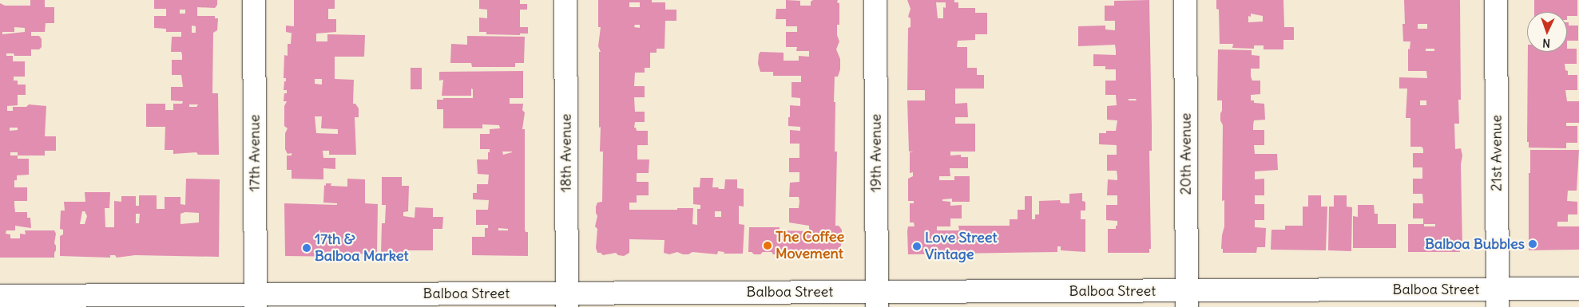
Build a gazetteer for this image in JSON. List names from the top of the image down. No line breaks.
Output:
{"streets":{"street":["17th Avenue","18th Avenue","19th Avenue","21st Avenue","20th Avenue","Balboa Street"]},"crossings":[["17th Avenue","Balboa Street"],["18th Avenue","Balboa Street"],["19th Avenue","Balboa Street"],["21st Avenue","Balboa Street"],["20th Avenue","Balboa Street"]],"places":["Balboa Bubbles","The Coffee Movement","Love Street Vintage","17th & Balboa Market"],"north":"bottom"}
